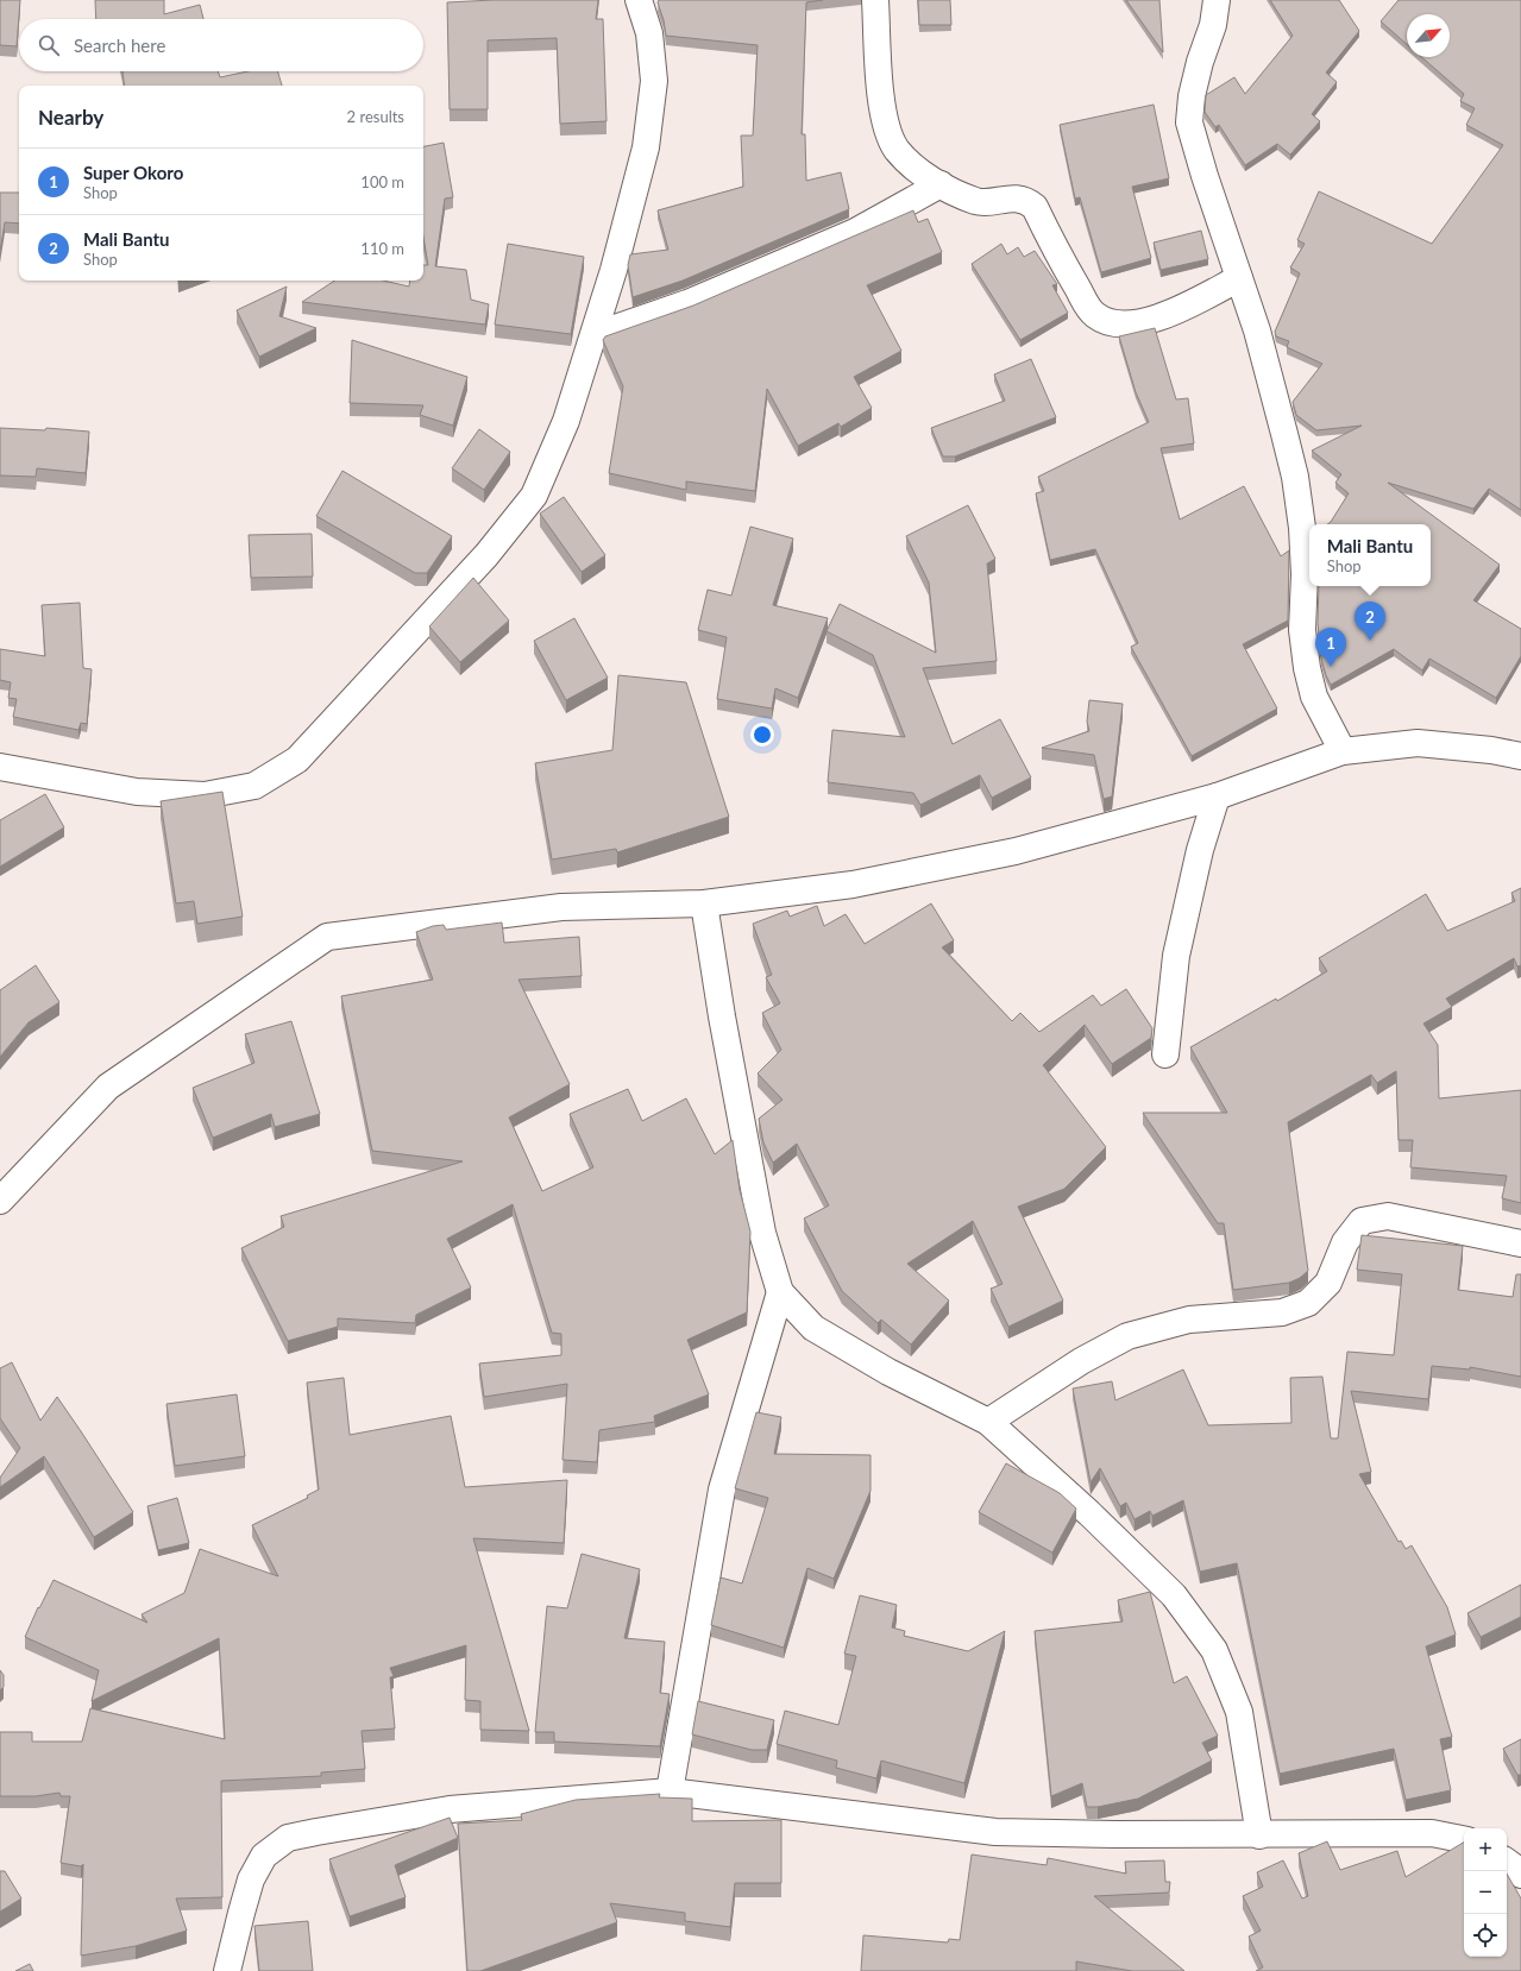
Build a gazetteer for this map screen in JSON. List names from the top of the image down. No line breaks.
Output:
{"north":"top right","page":{"search":"Search here","heading":["Nearby","2 results"],"list":[{"mark":"1","name":"Super Okoro","note":"Shop","value":"100 m"},{"mark":"2","name":"Mali Bantu","note":"Shop","value":"110 m"}],"popup":["Mali Bantu","Shop"],"pins":["2","1"],"map_buttons":["+","−"]}}
